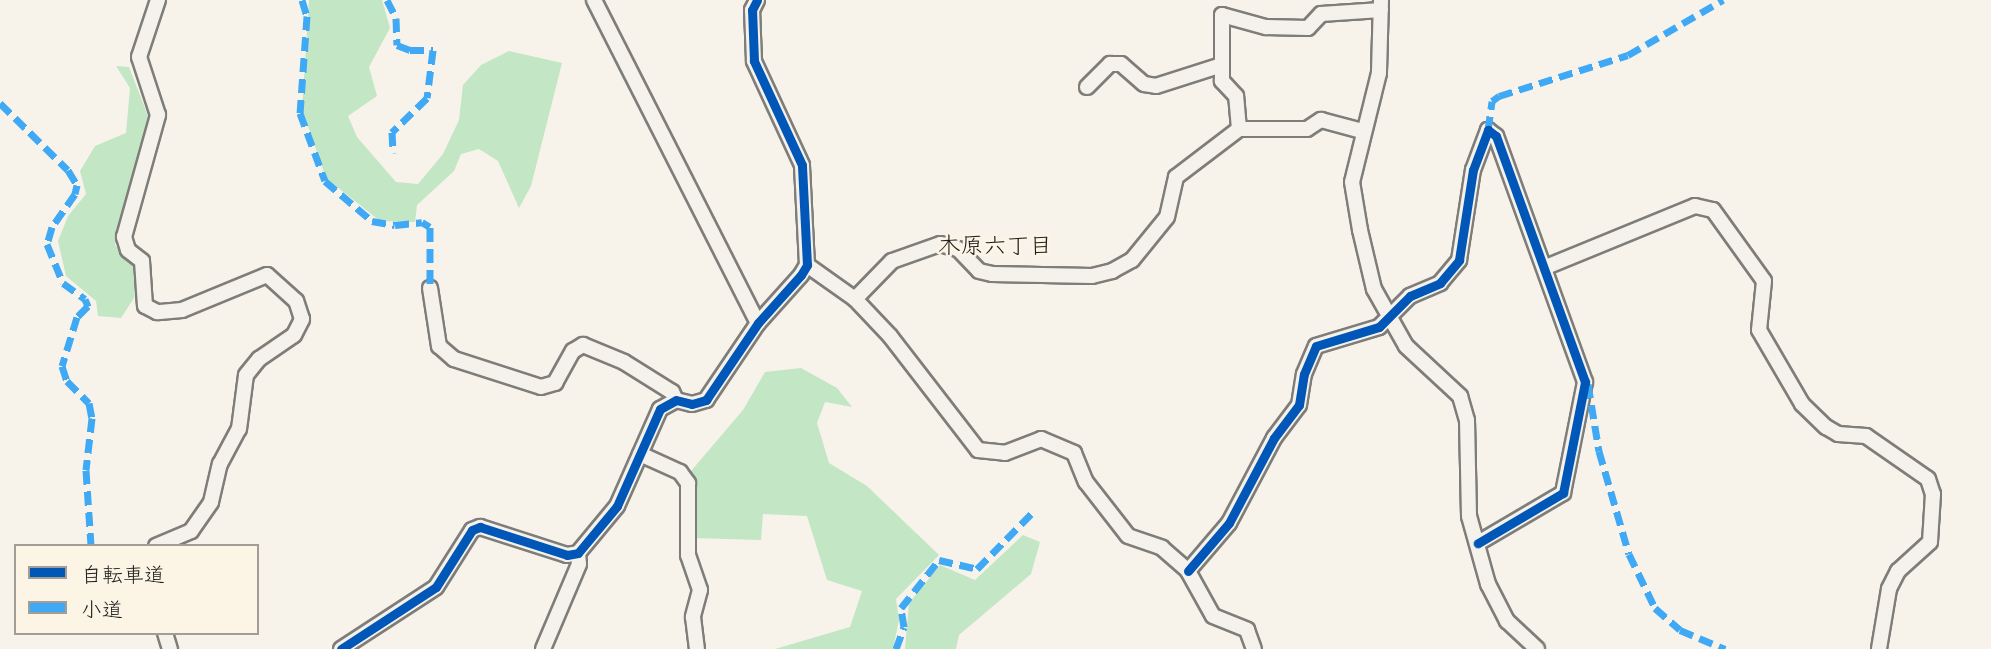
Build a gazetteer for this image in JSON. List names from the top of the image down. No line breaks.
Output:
{"districts":["木原六丁目"],"legend":["自転車道","小道"]}
